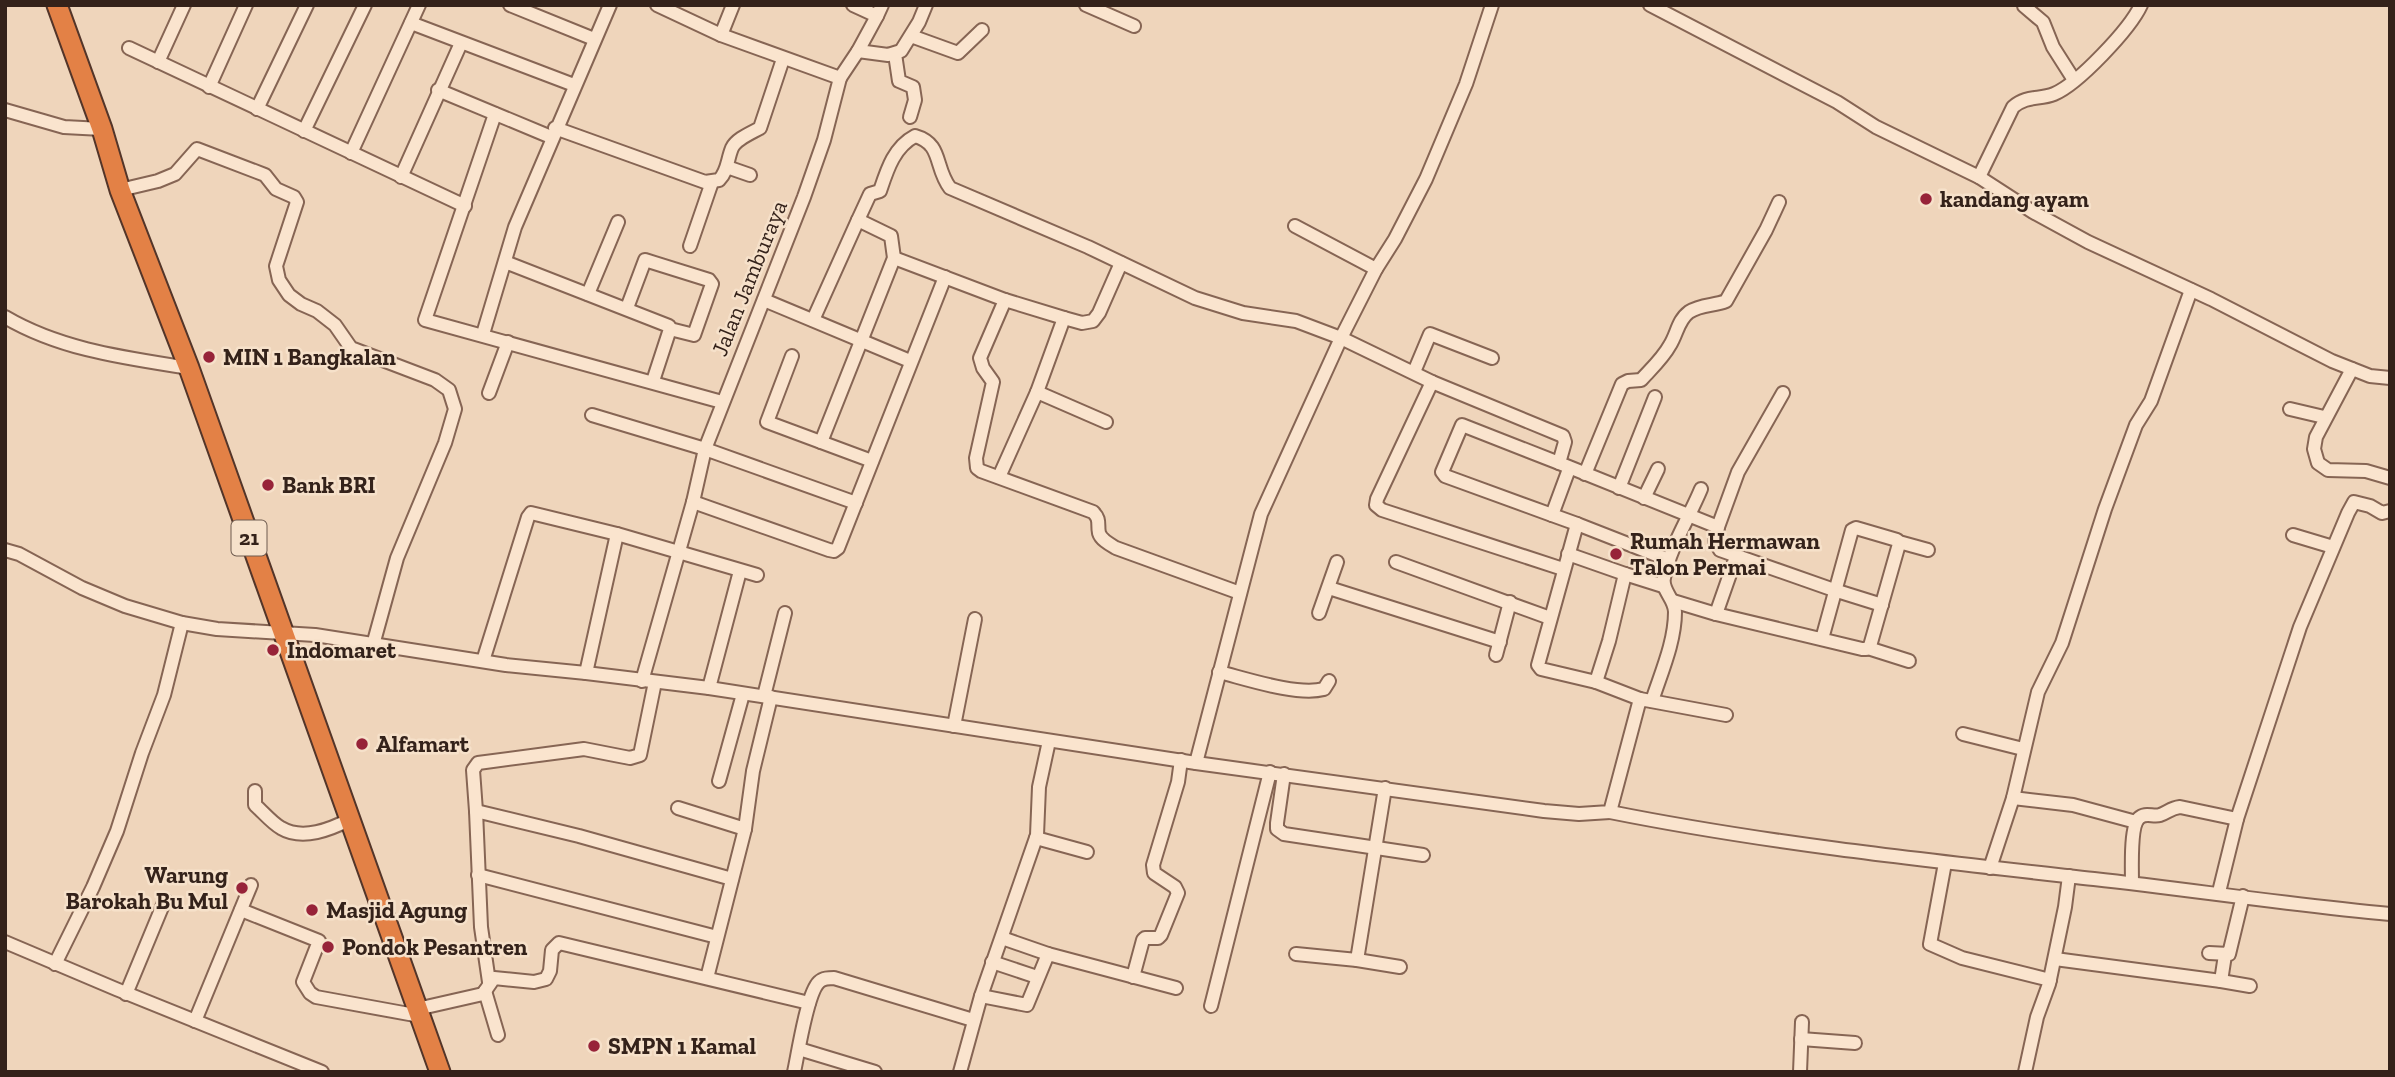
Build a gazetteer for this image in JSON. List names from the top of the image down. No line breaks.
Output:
{"streets":{"highway":["21"],"street":["Jalan Jamburaya"]},"places":["kandang ayam","MIN 1 Bangkalan","Bank BRI","Rumah Hermawan Talon Permai","Indomaret","Alfamart","Warung Barokah Bu Mul","Masjid Agung","Pondok Pesantren","SMPN 1 Kamal"]}
